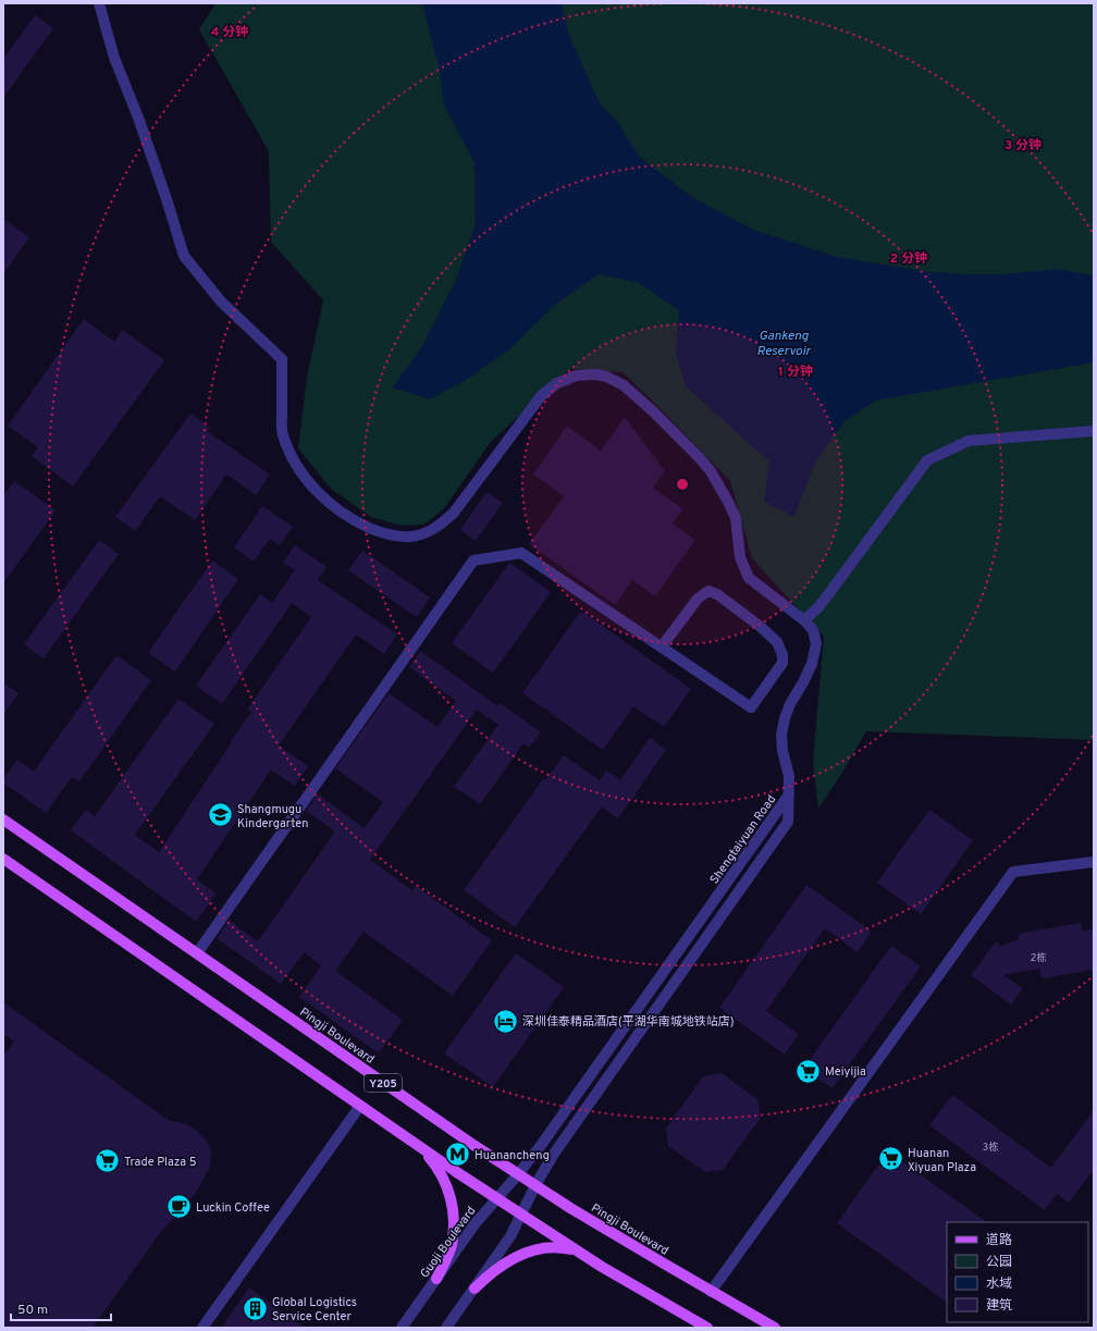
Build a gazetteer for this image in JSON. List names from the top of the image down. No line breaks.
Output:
{"streets":{"main road":["Pingji Boulevard","Y205"],"street":["Shengtaiyuan Road","Guoji Boulevard"]},"crossings":[["Shengtaiyuan Road","Pingji Boulevard"],["Shengtaiyuan Road","Guoji Boulevard"],["Pingji Boulevard","Guoji Boulevard"],["Y205","Guoji Boulevard"]],"water":["Gankeng Reservoir"],"places":{"school or university":["Shangmugu Kindergarten"],"hotel":["深圳佳泰精品酒店(平湖华南城地铁站店)"],"supermarket":["Meiyijia","Huanan Xiyuan Plaza","Trade Plaza 5"],"metro station":["Huanancheng"],"cafe":["Luckin Coffee"],"building":["Global Logistics Service Center"]},"house_numbers":["2栋","3栋"],"legend":["道路","公园","水域","建筑"],"scale_bar":"50 m","rings":["4 分钟","3 分钟","2 分钟","1 分钟"]}
